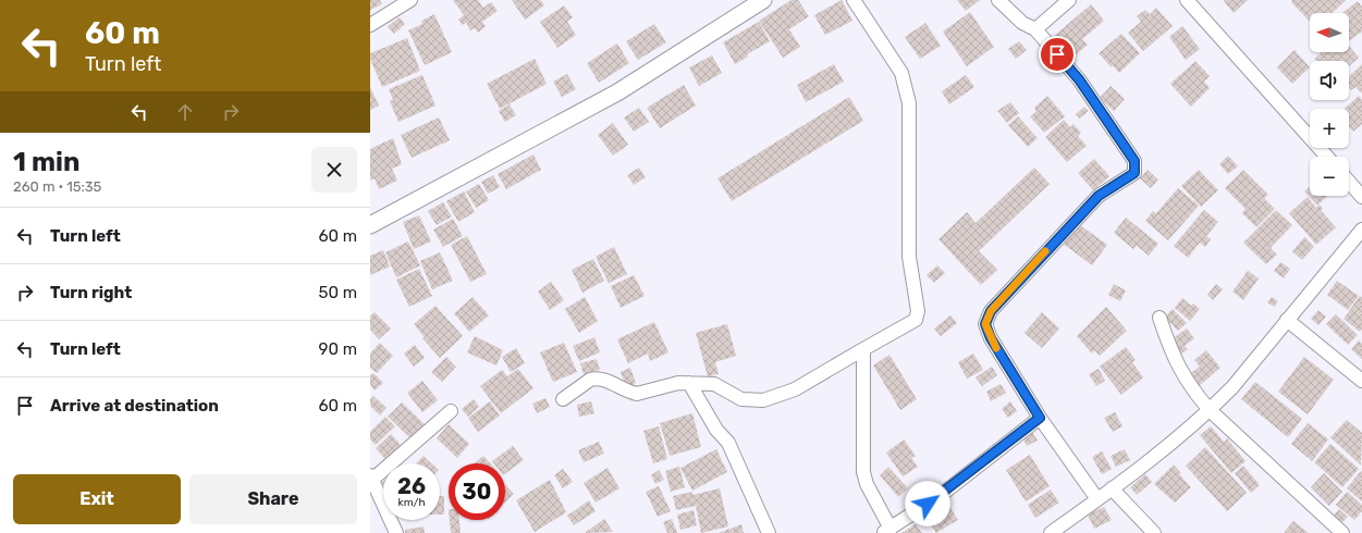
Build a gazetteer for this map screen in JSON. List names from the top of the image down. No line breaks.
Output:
{"north":"left","page":{"turn":["60 m","Turn left"],"map_buttons":["+","−"],"heading":["1 min","260 m · 15:35"],"list":[{"name":"Turn left","value":"60 m"},{"name":"Turn right","value":"50 m"},{"name":"Turn left","value":"90 m"},{"name":"Arrive at destination","value":"60 m"}],"speed":"26 km/h","limit":"30","buttons":["Exit","Share"]}}
